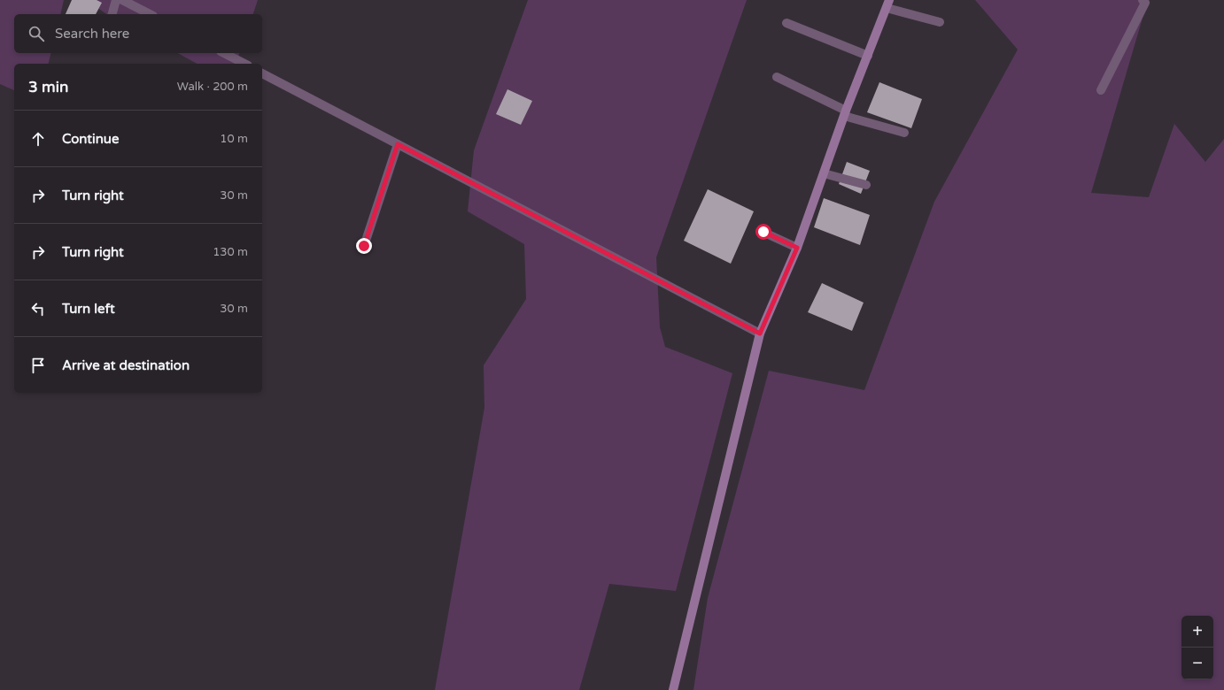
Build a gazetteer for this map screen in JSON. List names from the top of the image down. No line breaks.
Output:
{"page":{"search":"Search here","heading":["3 min","Walk · 200 m"],"list":[["Continue","10 m"],["Turn right","30 m"],["Turn right","130 m"],["Turn left","30 m"],"Arrive at destination"],"map_buttons":["+","−"]}}
